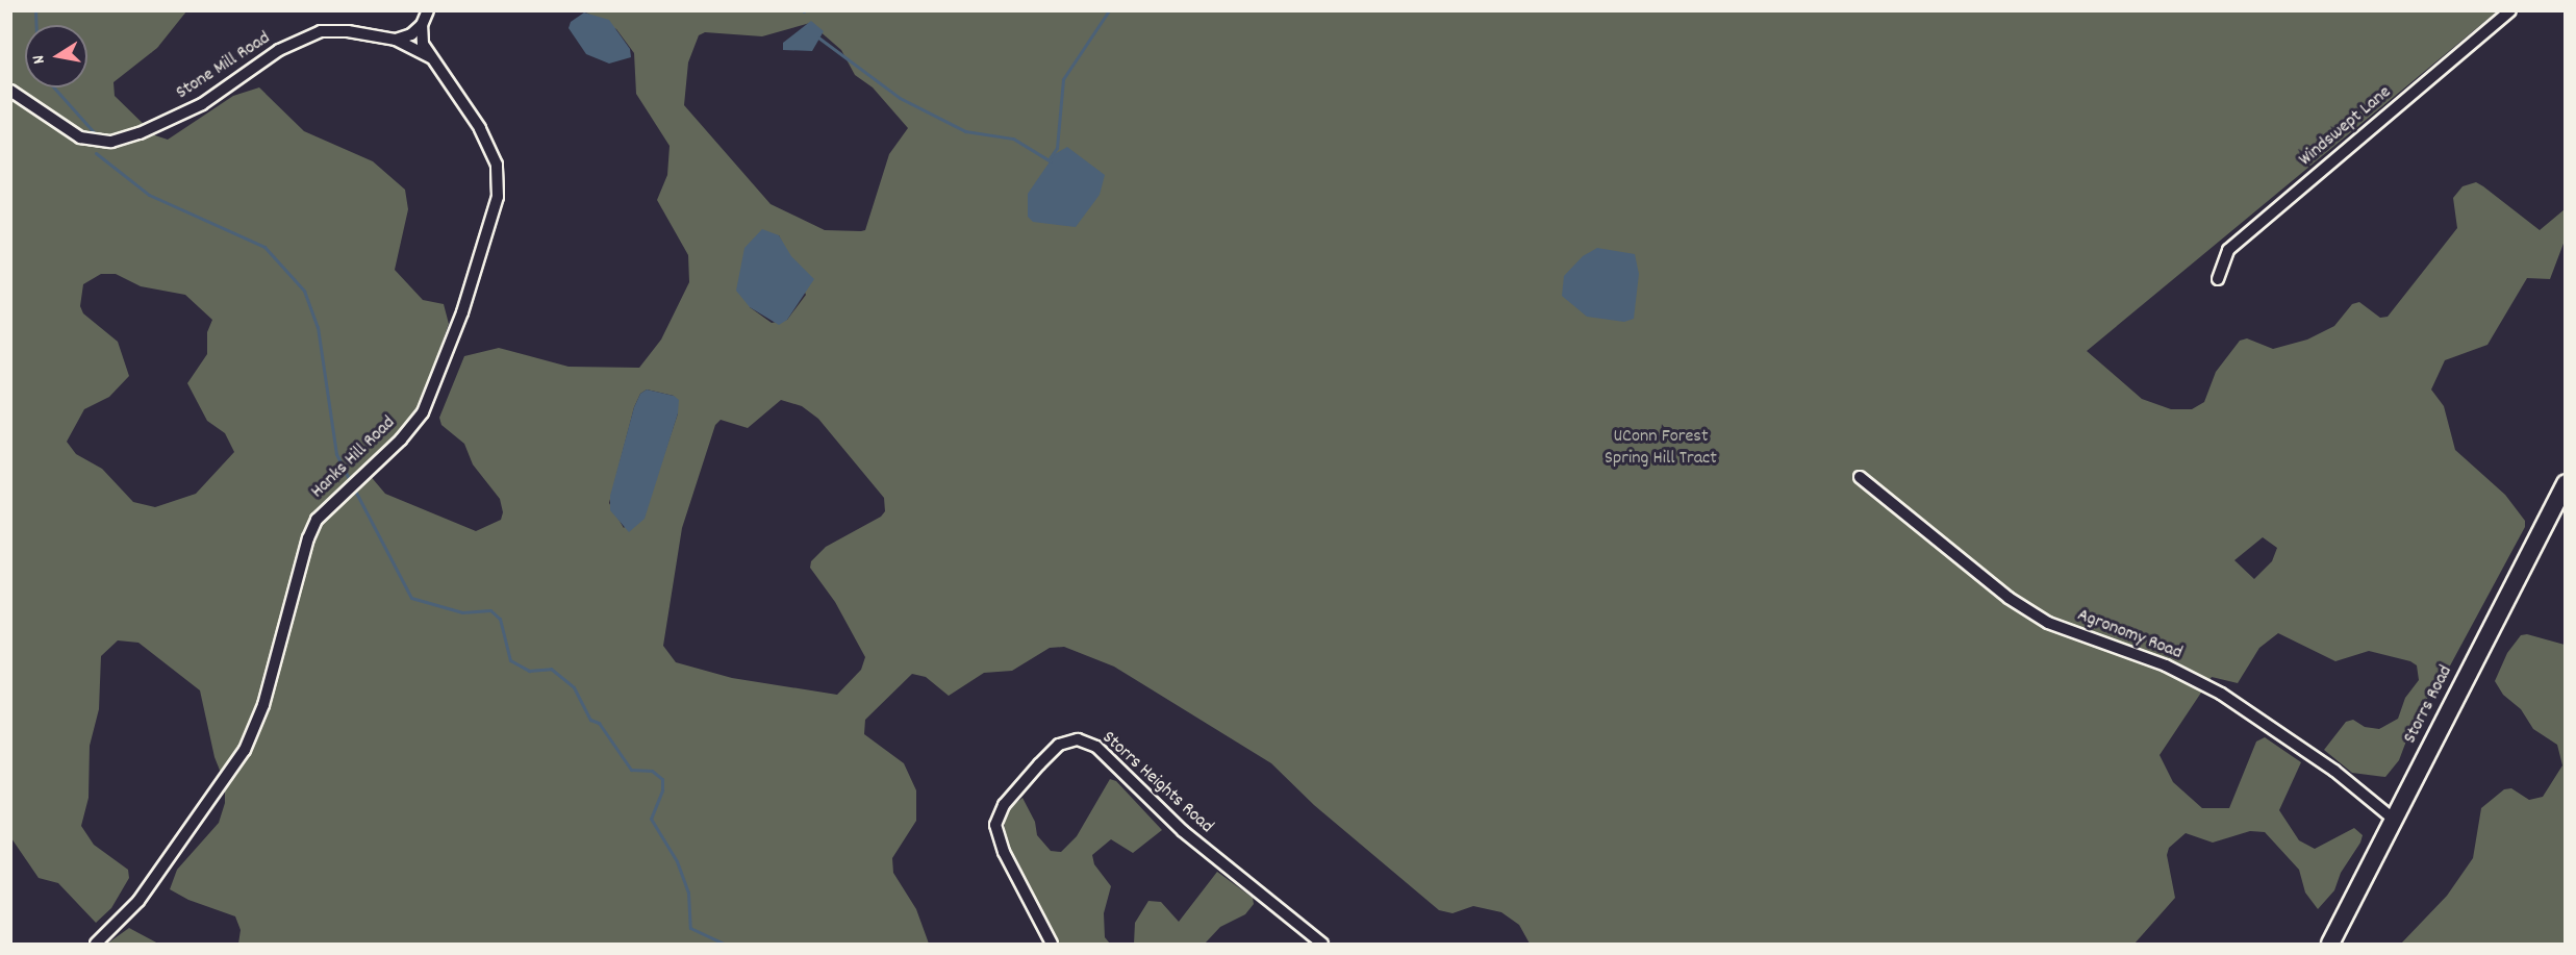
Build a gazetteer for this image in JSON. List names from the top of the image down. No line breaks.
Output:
{"streets":{"main road":["Storrs Road"],"street":["Stone Mill Road","Windswept Lane","Hanks Hill Road","Agronomy Road","Storrs Heights Road"]},"crossings":[["Stone Mill Road","Hanks Hill Road"],["Agronomy Road","Storrs Road"]],"parks":["UConn Forest Spring Hill Tract"],"north":"left"}
